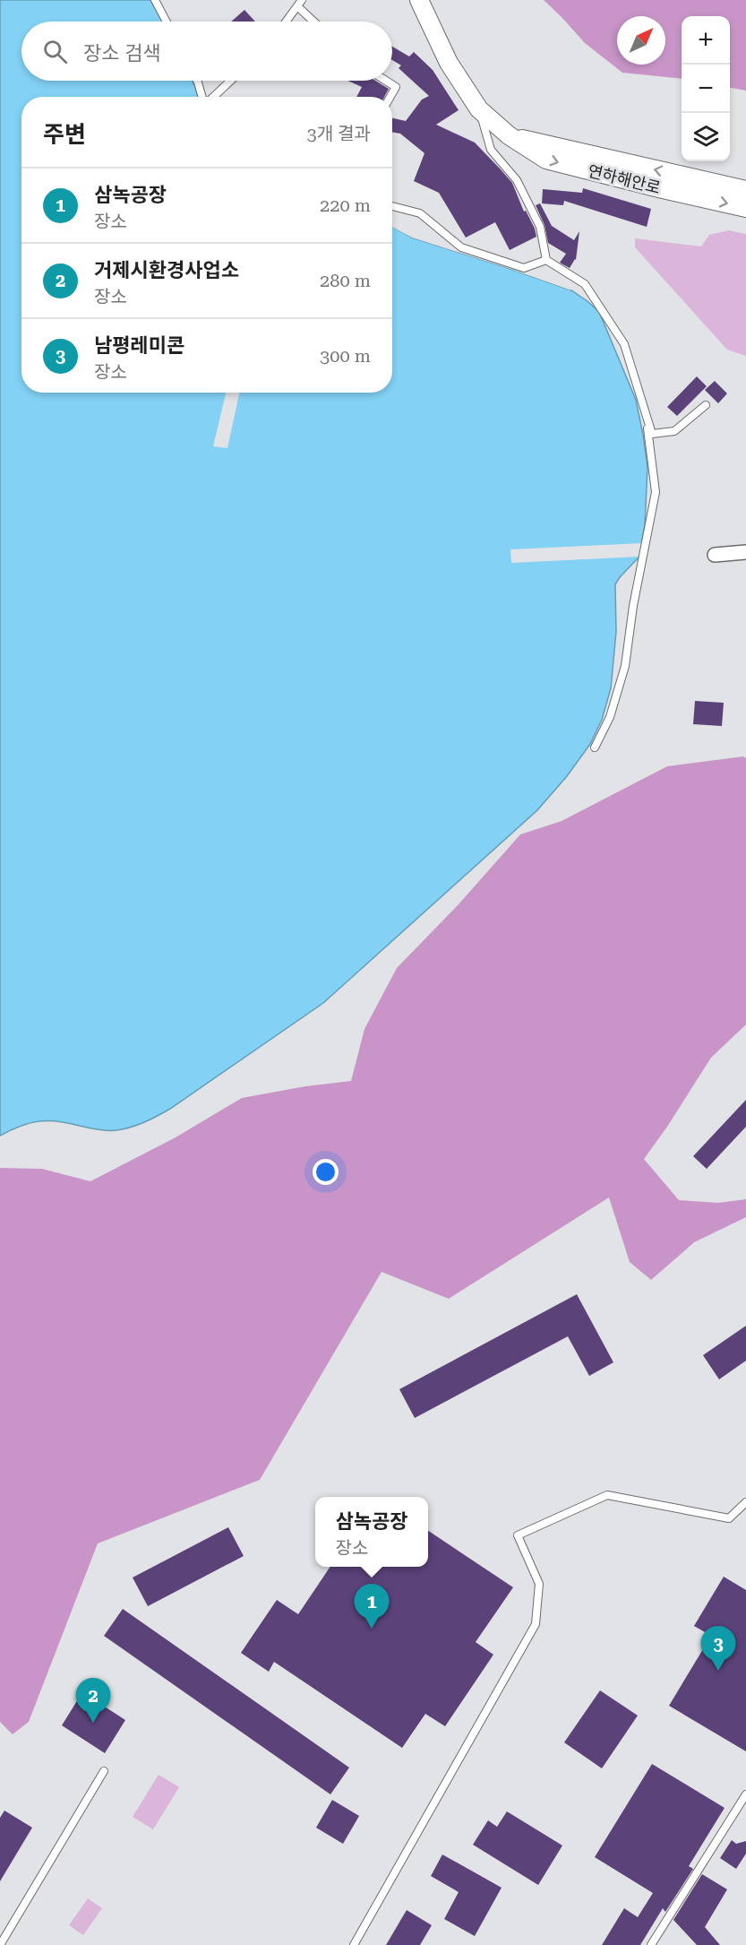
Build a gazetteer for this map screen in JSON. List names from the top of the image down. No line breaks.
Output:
{"streets":{"street":["연하해안로"]},"north":"top right","page":{"map_buttons":["+","−"],"search":"장소 검색","heading":["주변","3개 결과"],"list":[{"mark":"1","name":"삼녹공장","note":"장소","value":"220 m"},{"mark":"2","name":"거제시환경사업소","note":"장소","value":"280 m"},{"mark":"3","name":"남평레미콘","note":"장소","value":"300 m"}],"popup":["삼녹공장","장소"],"pins":["1","3","2"]}}
